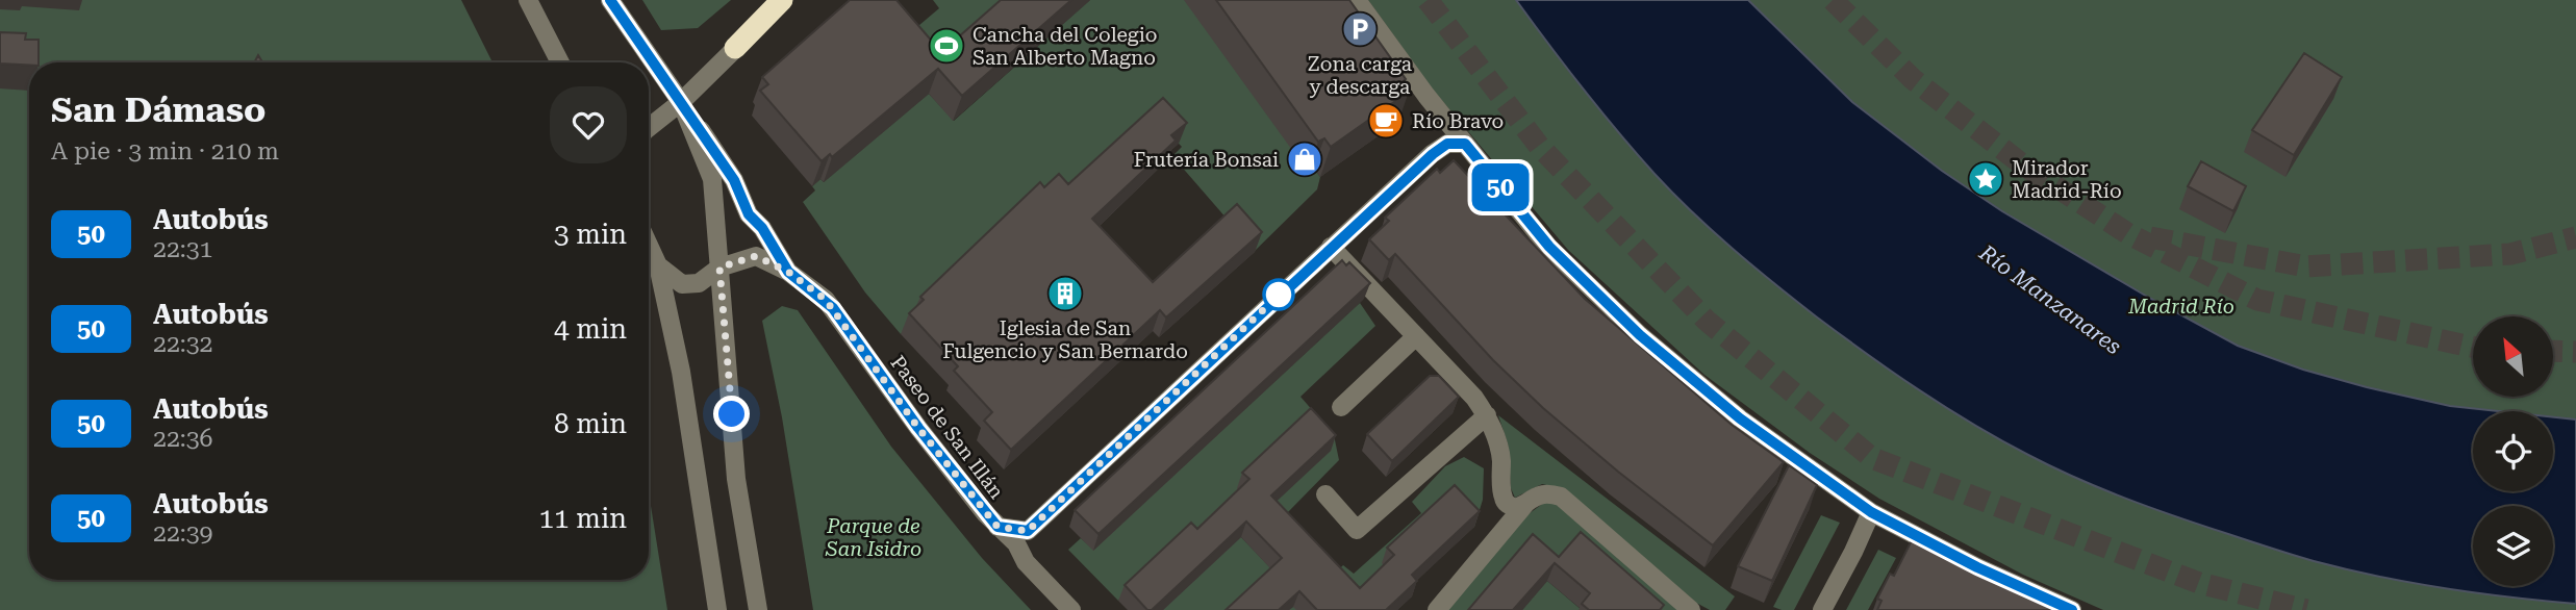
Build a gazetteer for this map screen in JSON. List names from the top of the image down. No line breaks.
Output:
{"streets":{"street":["Paseo de San Illán"]},"water":["Río Manzanares"],"parks":["Madrid Río","Parque de San Isidro"],"places":{"parking":["Zona carga y descarga"],"sports":["Cancha del Colegio San Alberto Magno"],"cafe":["Río Bravo"],"shop":["Frutería Bonsai"],"place":["Mirador Madrid-Río"],"building":["Iglesia de San Fulgencio y San Bernardo"]},"lines":["bus line 50"],"north":"top left","page":{"on_map":"50","heading":["San Dámaso","A pie · 3 min · 210 m"],"list":[{"mark":"50","name":"Autobús","note":"22:31","value":"3 min"},{"mark":"50","name":"Autobús","note":"22:32","value":"4 min"},{"mark":"50","name":"Autobús","note":"22:36","value":"8 min"},{"mark":"50","name":"Autobús","note":"22:39","value":"11 min"}]}}
